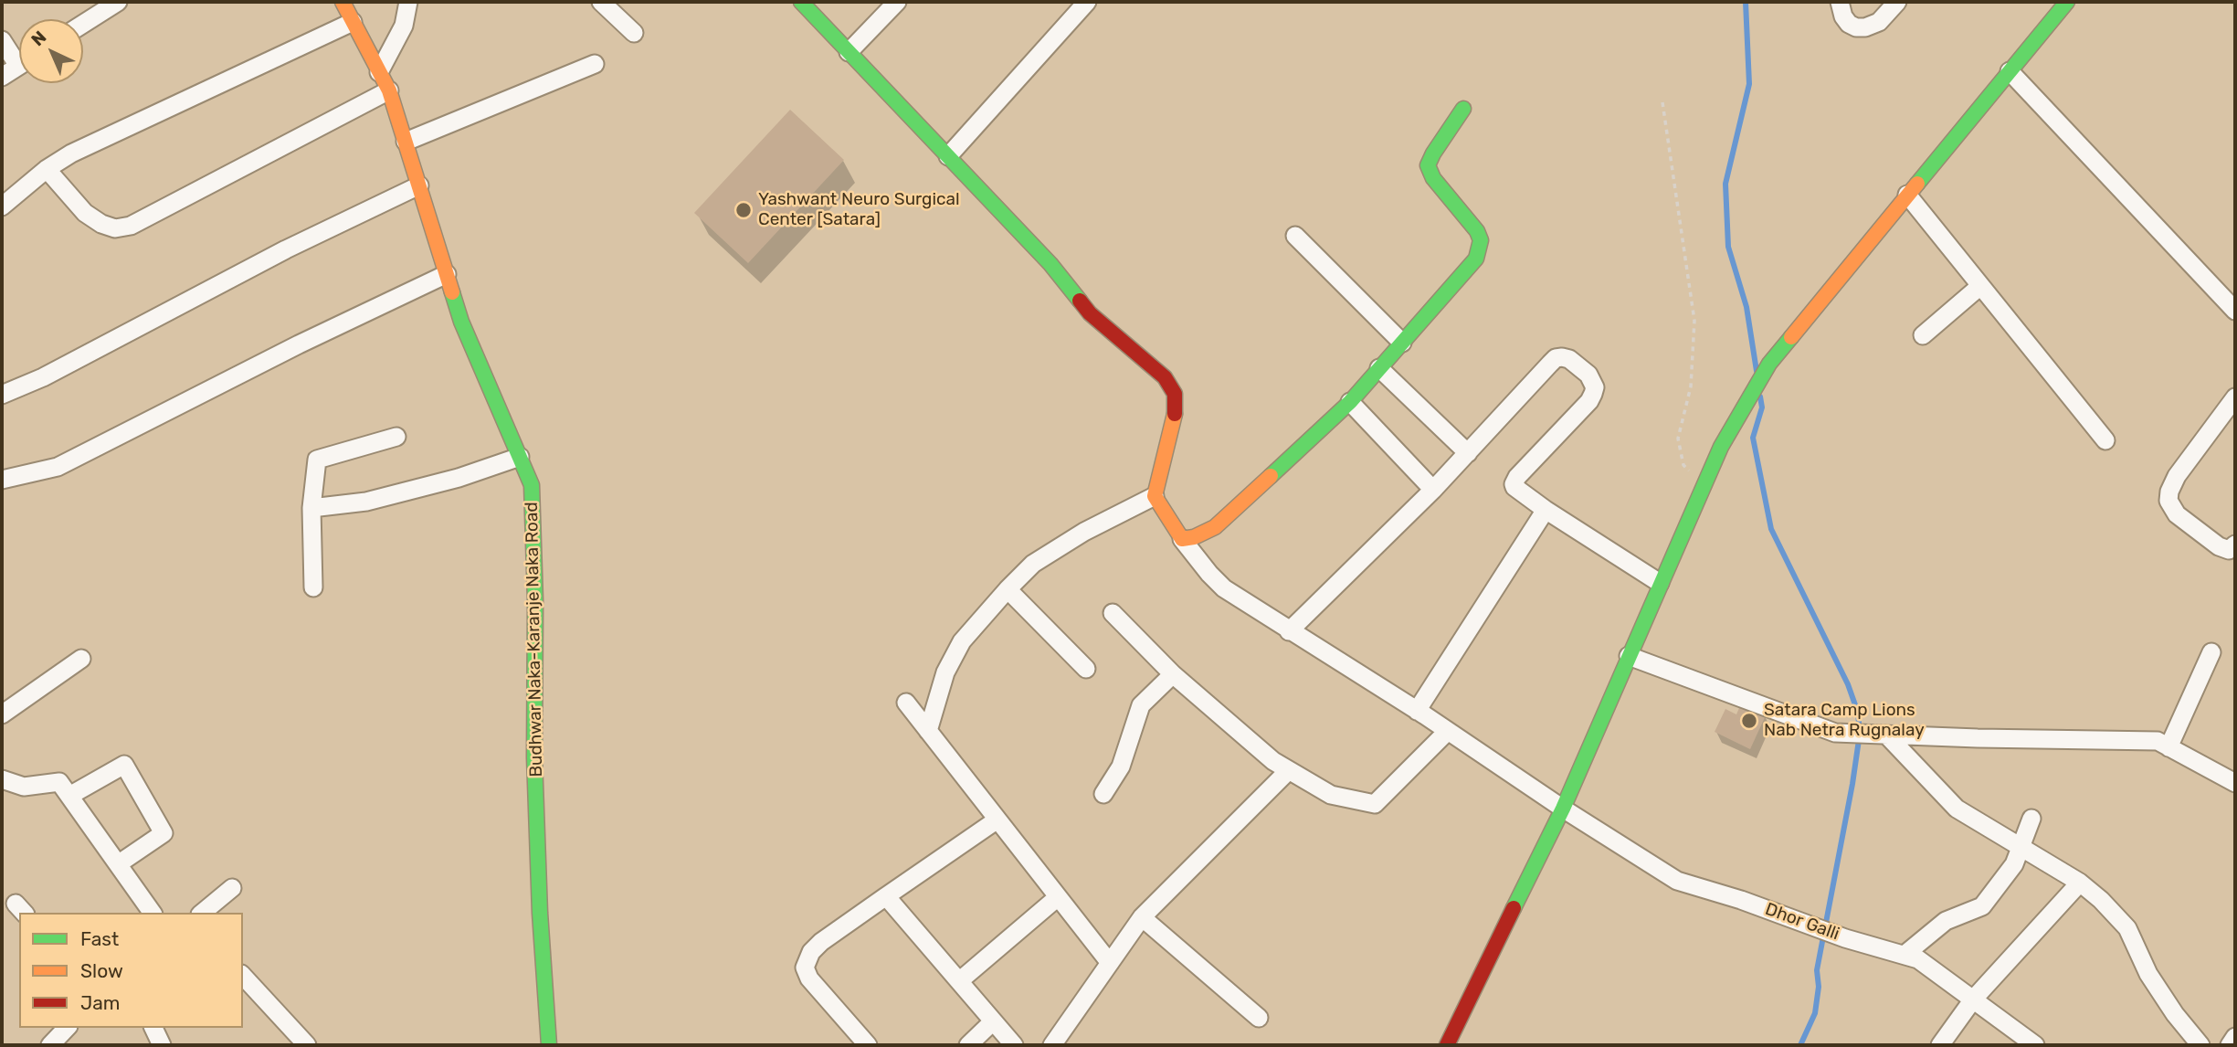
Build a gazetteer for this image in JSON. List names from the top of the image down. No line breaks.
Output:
{"streets":{"street":["Budhwar Naka-Karanje Naka Road","Dhor Galli"]},"places":["Yashwant Neuro Surgical Center [Satara]","Satara Camp Lions Nab Netra Rugnalay"],"legend":["Fast","Slow","Jam"],"north":"top left"}
